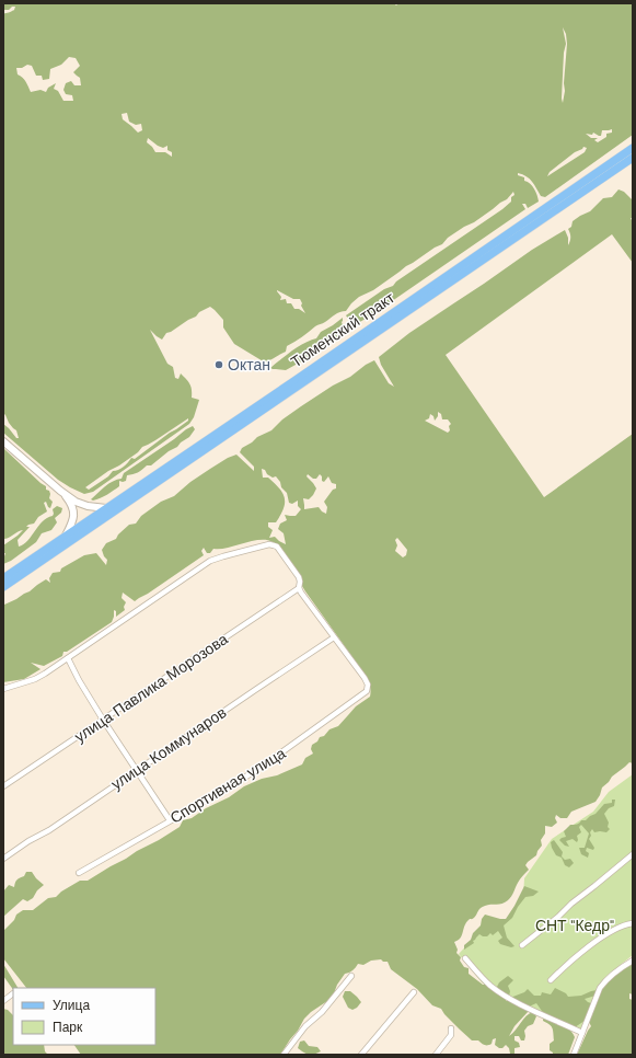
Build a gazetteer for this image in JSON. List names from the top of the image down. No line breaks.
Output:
{"streets":{"main road":["Тюменский тракт"],"street":["улица Павлика Морозова","улица Коммунаров","Спортивная улица"]},"crossings":[["улица Коммунаров","Спортивная улица"]],"parks":["СНТ \"Кедр\""],"places":["Октан"],"legend":["Улица","Парк"]}
